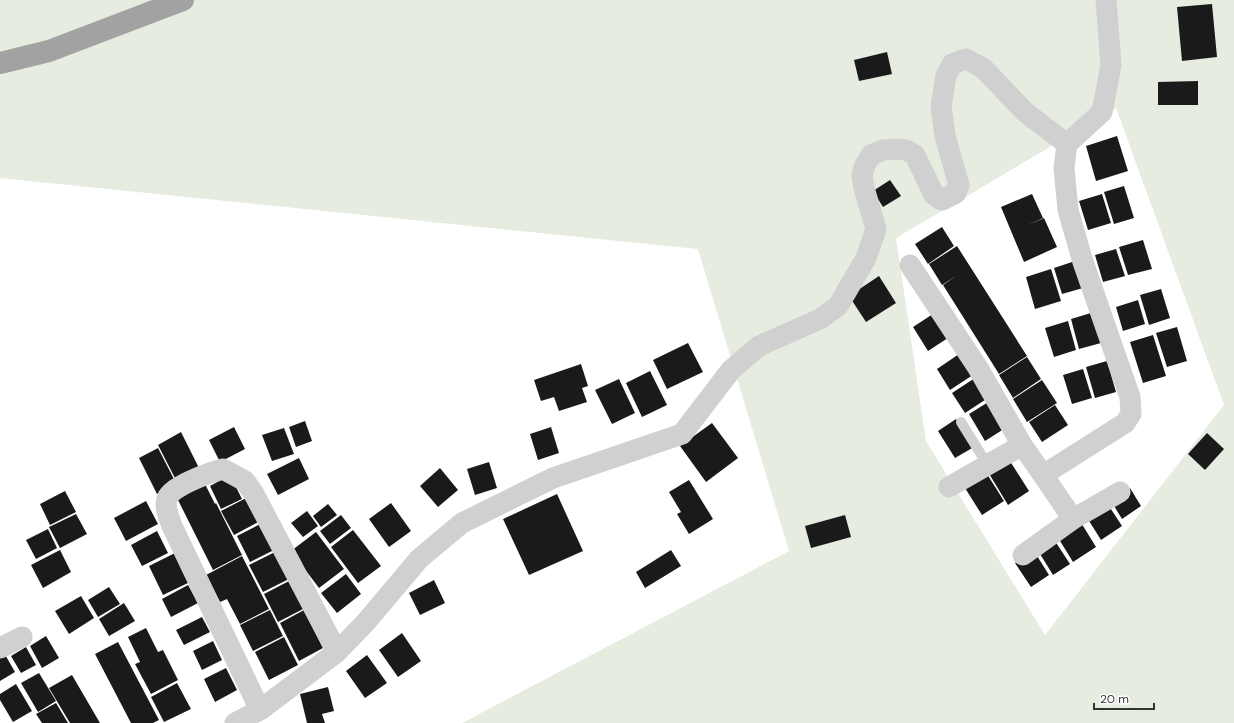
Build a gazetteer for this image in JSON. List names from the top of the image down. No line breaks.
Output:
{"scale_bar":"20 m"}
